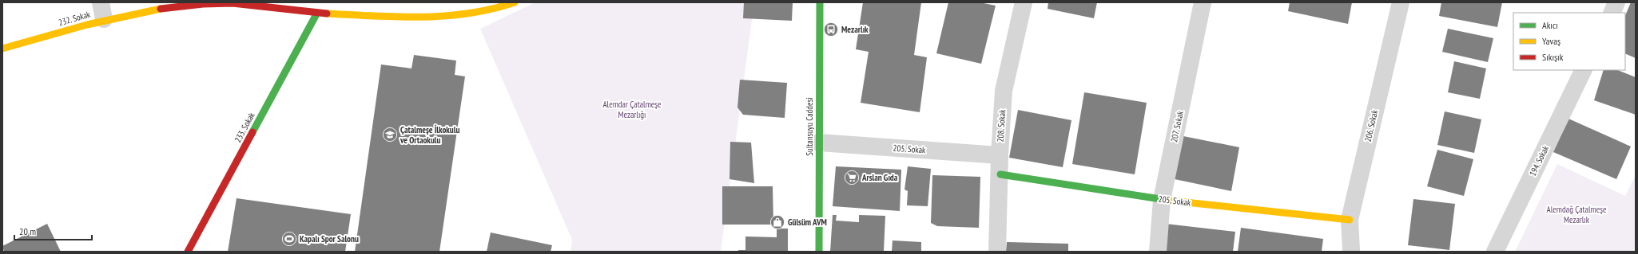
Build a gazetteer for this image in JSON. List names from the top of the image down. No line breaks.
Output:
{"streets":{"street":["232. Sokak","208. Sokak","206. Sokak","Sultansuyu Caddesi","207. Sokak","233. Sokak","205. Sokak","194. Sokak"]},"crossings":[["232. Sokak","233. Sokak"],["208. Sokak","205. Sokak"],["206. Sokak","205. Sokak"],["Sultansuyu Caddesi","205. Sokak"],["207. Sokak","205. Sokak"]],"parks":["Alemdar Çatalmeşe Mezarlığı","Alemdağ Çatalmeşe Mezarlık"],"places":{"bus stop":["Mezarlık"],"school or university":["Çatalmeşe İlkokulu ve Ortaokulu"],"supermarket":["Arslan Gıda"],"shop":["Gülsüm AVM"],"sports":["Kapalı Spor Salonu"]},"legend":["Akıcı","Yavaş","Sıkışık"],"scale_bar":"20 m"}
